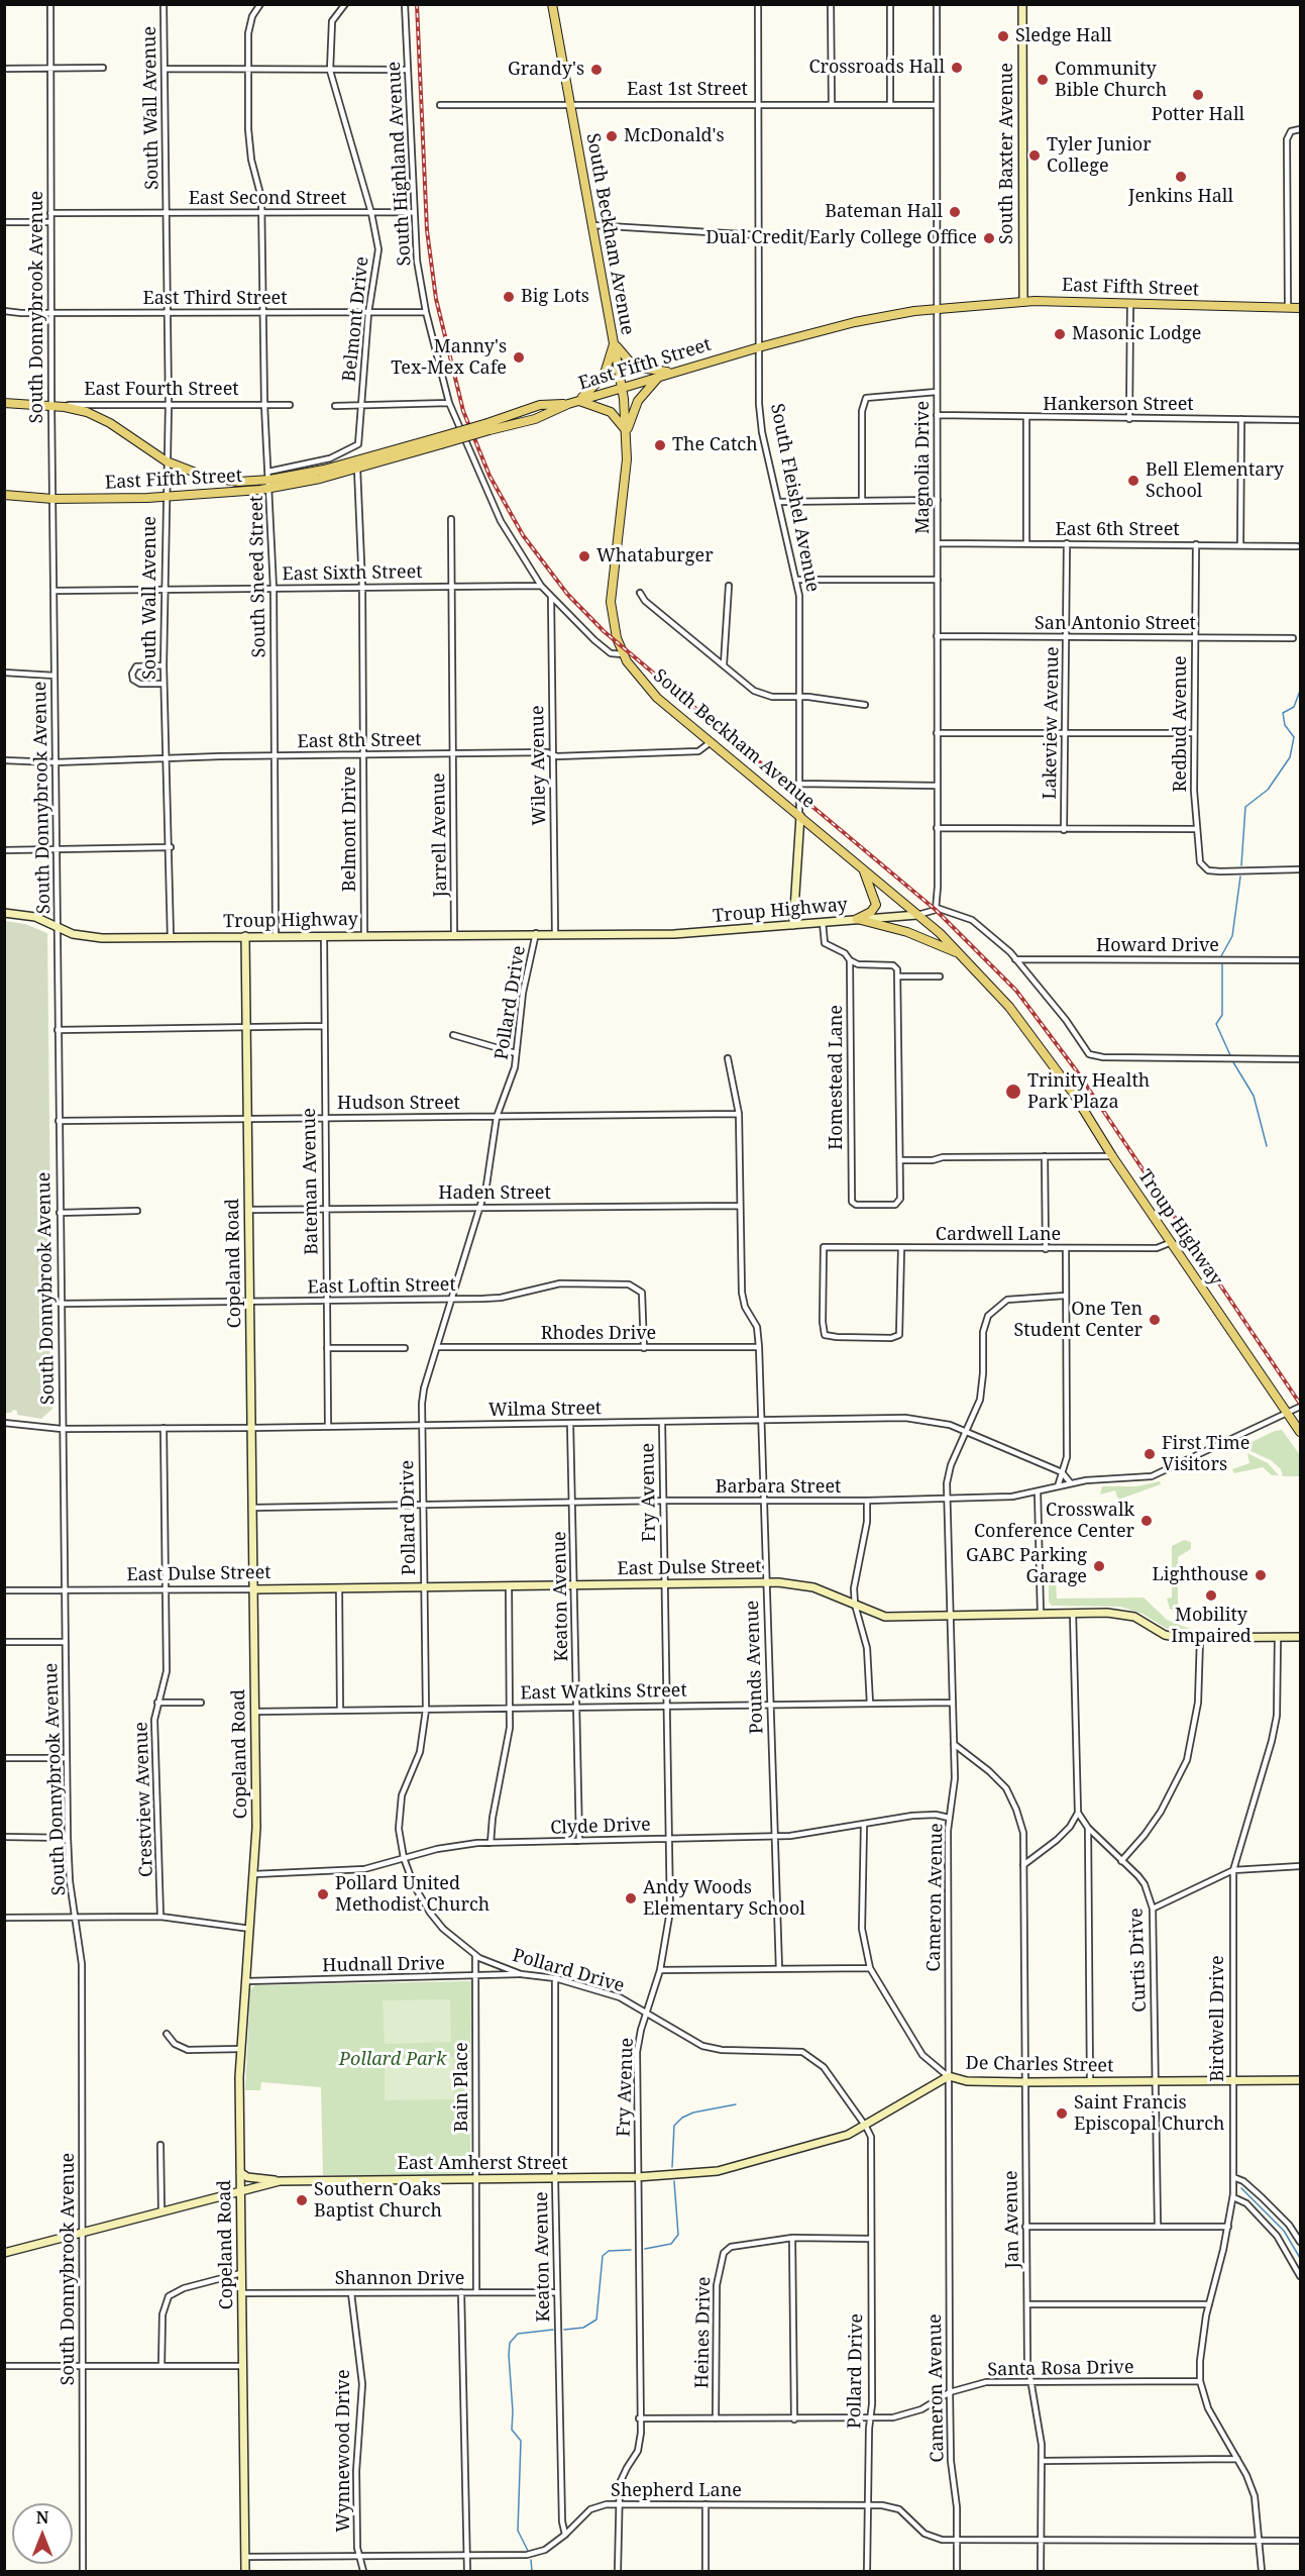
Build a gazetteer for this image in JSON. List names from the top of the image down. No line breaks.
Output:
{"streets":{"main road":["South Beckham Avenue","East Fifth Street","East Fourth Street","Troup Highway"],"street":["East 1st Street","South Wall Avenue","South Baxter Avenue","South Highland Avenue","East Second Street","East Third Street","South Donnybrook Avenue","Belmont Drive","Hankerson Street","Magnolia Drive","South Fleishel Avenue","East 6th Street","East Sixth Street","South Sneed Street","San Antonio Street","Lakeview Avenue","Redbud Avenue","East 8th Street","Wiley Avenue","Jarrell Avenue","Howard Drive","Pollard Drive","Homestead Lane","Hudson Street","Bateman Avenue","Haden Street","Cardwell Lane","Copeland Road","East Loftin Street","Rhodes Drive","Wilma Street","Barbara Street","Fry Avenue","East Dulse Street","Keaton Avenue","Pounds Avenue","East Watkins Street","Crestview Avenue","Clyde Drive","Cameron Avenue","Curtis Drive","Hudnall Drive","Birdwell Drive","De Charles Street","Bain Place","East Amherst Street","Jan Avenue","Shannon Drive","Heines Drive","Santa Rosa Drive","Wynnewood Drive","Shepherd Lane"]},"crossings":[["East 1st Street","South Beckham Avenue"],["East 1st Street","Magnolia Drive"],["East 1st Street","South Fleishel Avenue"],["South Wall Avenue","East Second Street"],["South Wall Avenue","East Fifth Street"],["South Wall Avenue","East Third Street"],["South Wall Avenue","East Fourth Street"],["South Wall Avenue","East Sixth Street"],["South Wall Avenue","East 8th Street"],["South Wall Avenue","Troup Highway"],["South Baxter Avenue","East Fifth Street"],["South Highland Avenue","East Second Street"],["South Highland Avenue","South Beckham Avenue"],["South Highland Avenue","East Third Street"],["South Highland Avenue","East Sixth Street"],["South Highland Avenue","Wiley Avenue"],["East Second Street","South Donnybrook Avenue"],["East Second Street","Belmont Drive"],["East Second Street","South Sneed Street"],["South Beckham Avenue","East Fifth Street"],["South Beckham Avenue","South Fleishel Avenue"],["South Beckham Avenue","East 8th Street"],["South Beckham Avenue","Troup Highway"],["East Fifth Street","South Donnybrook Avenue"],["East Fifth Street","Belmont Drive"],["East Fifth Street","East Fourth Street"],["East Fifth Street","Magnolia Drive"],["East Fifth Street","South Fleishel Avenue"],["East Fifth Street","South Sneed Street"],["East Third Street","South Donnybrook Avenue"],["East Third Street","Belmont Drive"],["East Third Street","South Sneed Street"],["South Donnybrook Avenue","East Fourth Street"],["South Donnybrook Avenue","East Sixth Street"],["South Donnybrook Avenue","East 8th Street"],["South Donnybrook Avenue","Troup Highway"],["South Donnybrook Avenue","Hudson Street"],["South Donnybrook Avenue","East Loftin Street"],["South Donnybrook Avenue","Wilma Street"],["South Donnybrook Avenue","East Dulse Street"],["South Donnybrook Avenue","East Amherst Street"],["Belmont Drive","East Sixth Street"],["Belmont Drive","South Sneed Street"],["Belmont Drive","East 8th Street"],["Belmont Drive","Troup Highway"],["East Fourth Street","South Sneed Street"],["Hankerson Street","Magnolia Drive"],["Magnolia Drive","East 6th Street"],["Magnolia Drive","San Antonio Street"],["South Fleishel Avenue","Troup Highway"],["East 6th Street","Lakeview Avenue"],["East 6th Street","Redbud Avenue"],["East Sixth Street","South Sneed Street"],["East Sixth Street","Jarrell Avenue"],["South Sneed Street","East 8th Street"],["South Sneed Street","Troup Highway"],["San Antonio Street","Lakeview Avenue"],["San Antonio Street","Redbud Avenue"],["East 8th Street","Wiley Avenue"],["East 8th Street","Jarrell Avenue"],["Wiley Avenue","Troup Highway"],["Jarrell Avenue","Troup Highway"],["Troup Highway","Pollard Drive"],["Troup Highway","Bateman Avenue"],["Troup Highway","Cardwell Lane"],["Troup Highway","Copeland Road"],["Troup Highway","Barbara Street"],["Pollard Drive","Hudson Street"],["Pollard Drive","Haden Street"],["Pollard Drive","East Loftin Street"],["Pollard Drive","Rhodes Drive"],["Pollard Drive","Wilma Street"],["Pollard Drive","Barbara Street"],["Pollard Drive","Fry Avenue"],["Pollard Drive","East Dulse Street"],["Pollard Drive","Keaton Avenue"],["Pollard Drive","East Watkins Street"],["Pollard Drive","Clyde Drive"],["Pollard Drive","Hudnall Drive"],["Pollard Drive","Bain Place"],["Pollard Drive","East Amherst Street"],["Pollard Drive","Heines Drive"],["Pollard Drive","Santa Rosa Drive"],["Pollard Drive","Shepherd Lane"],["Hudson Street","Bateman Avenue"],["Hudson Street","Copeland Road"],["Hudson Street","Pounds Avenue"],["Bateman Avenue","Haden Street"],["Bateman Avenue","East Loftin Street"],["Bateman Avenue","Wilma Street"],["Haden Street","Copeland Road"],["Haden Street","Pounds Avenue"],["Copeland Road","East Loftin Street"],["Copeland Road","Wilma Street"],["Copeland Road","Barbara Street"],["Copeland Road","East Dulse Street"],["Copeland Road","East Watkins Street"],["Copeland Road","Clyde Drive"],["Copeland Road","Hudnall Drive"],["Copeland Road","East Amherst Street"],["Copeland Road","Shannon Drive"],["Copeland Road","Shepherd Lane"],["East Loftin Street","Rhodes Drive"],["Rhodes Drive","Pounds Avenue"],["Wilma Street","Barbara Street"],["Wilma Street","Fry Avenue"],["Wilma Street","Keaton Avenue"],["Wilma Street","Pounds Avenue"],["Wilma Street","Crestview Avenue"],["Wilma Street","Cameron Avenue"],["Barbara Street","Fry Avenue"],["Barbara Street","Keaton Avenue"],["Barbara Street","Pounds Avenue"],["Barbara Street","Cameron Avenue"],["Fry Avenue","East Dulse Street"],["Fry Avenue","East Watkins Street"],["Fry Avenue","Clyde Drive"],["Fry Avenue","East Amherst Street"],["Fry Avenue","Santa Rosa Drive"],["Fry Avenue","Shepherd Lane"],["East Dulse Street","Keaton Avenue"],["East Dulse Street","Pounds Avenue"],["East Dulse Street","Crestview Avenue"],["East Dulse Street","Cameron Avenue"],["East Dulse Street","Birdwell Drive"],["Keaton Avenue","East Watkins Street"],["Keaton Avenue","Clyde Drive"],["Keaton Avenue","East Amherst Street"],["Keaton Avenue","Shannon Drive"],["Keaton Avenue","Shepherd Lane"],["Pounds Avenue","East Watkins Street"],["Pounds Avenue","Clyde Drive"],["East Watkins Street","Cameron Avenue"],["Clyde Drive","Cameron Avenue"],["Clyde Drive","De Charles Street"],["Cameron Avenue","De Charles Street"],["Cameron Avenue","East Amherst Street"],["Cameron Avenue","Jan Avenue"],["Cameron Avenue","Santa Rosa Drive"],["Cameron Avenue","Shepherd Lane"],["Curtis Drive","De Charles Street"],["Hudnall Drive","Bain Place"],["Birdwell Drive","De Charles Street"],["Birdwell Drive","Santa Rosa Drive"],["Birdwell Drive","Shepherd Lane"],["De Charles Street","East Amherst Street"],["De Charles Street","Jan Avenue"],["Bain Place","East Amherst Street"],["Bain Place","Shannon Drive"],["Jan Avenue","Santa Rosa Drive"],["Jan Avenue","Shepherd Lane"],["Shannon Drive","Wynnewood Drive"],["Heines Drive","Santa Rosa Drive"],["Wynnewood Drive","Shepherd Lane"]],"parks":["Pollard Park"],"places":["Sledge Hall","Crossroads Hall","Grandy's","Community Bible Church","Potter Hall","McDonald's","Tyler Junior College","Jenkins Hall","Bateman Hall","Dual Credit/Early College Office","Big Lots","Masonic Lodge","Manny's Tex-Mex Cafe","The Catch","Bell Elementary School","Whataburger","Trinity Health Park Plaza","One Ten Student Center","First Time Visitors","Crosswalk Conference Center","GABC Parking Garage","Lighthouse","Mobility Impaired","Pollard United Methodist Church","Andy Woods Elementary School","Saint Francis Episcopal Church","Southern Oaks Baptist Church"],"north":"top"}
